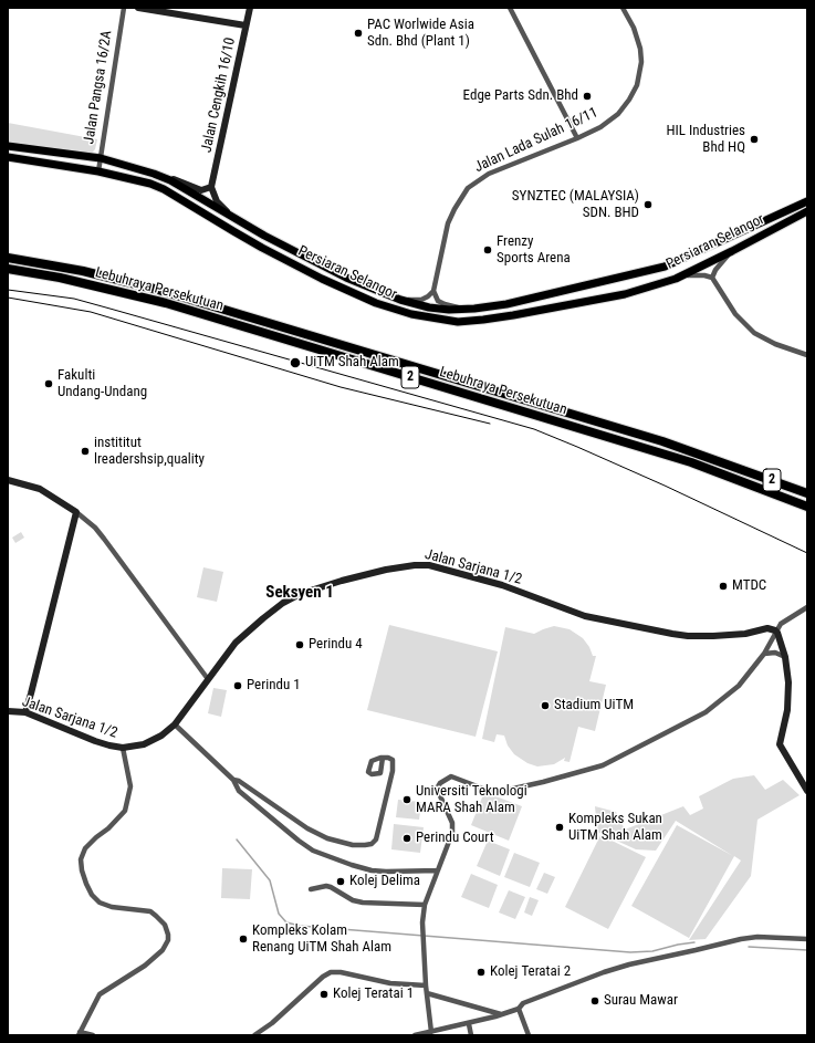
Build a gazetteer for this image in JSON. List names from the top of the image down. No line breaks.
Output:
{"streets":{"highway":["Lebuhraya Persekutuan","2"],"main road":["Persiaran Selangor"],"street":["Jalan Pangsa 16/2A","Jalan Cengkih 16/10","Jalan Lada Sulah 16/11","Jalan Sarjana 1/2"]},"crossings":[["Jalan Pangsa 16/2A","Persiaran Selangor"]],"districts":["Seksyen 1"],"places":["PAC Worlwide Asia Sdn. Bhd (Plant 1)","Edge Parts Sdn. Bhd","HIL Industries Bhd HQ","SYNZTEC (MALAYSIA) SDN. BHD","Frenzy Sports Arena","UiTM Shah Alam","Fakulti Undang-Undang","instititut lreadershsip,quality","MTDC","Perindu 4","Perindu 1","Stadium UiTM","Universiti Teknologi MARA Shah Alam","Kompleks Sukan UiTM Shah Alam","Perindu Court","Kolej Delima","Kompleks Kolam Renang UiTM Shah Alam","Kolej Teratai 2","Kolej Teratai 1","Surau Mawar"]}
